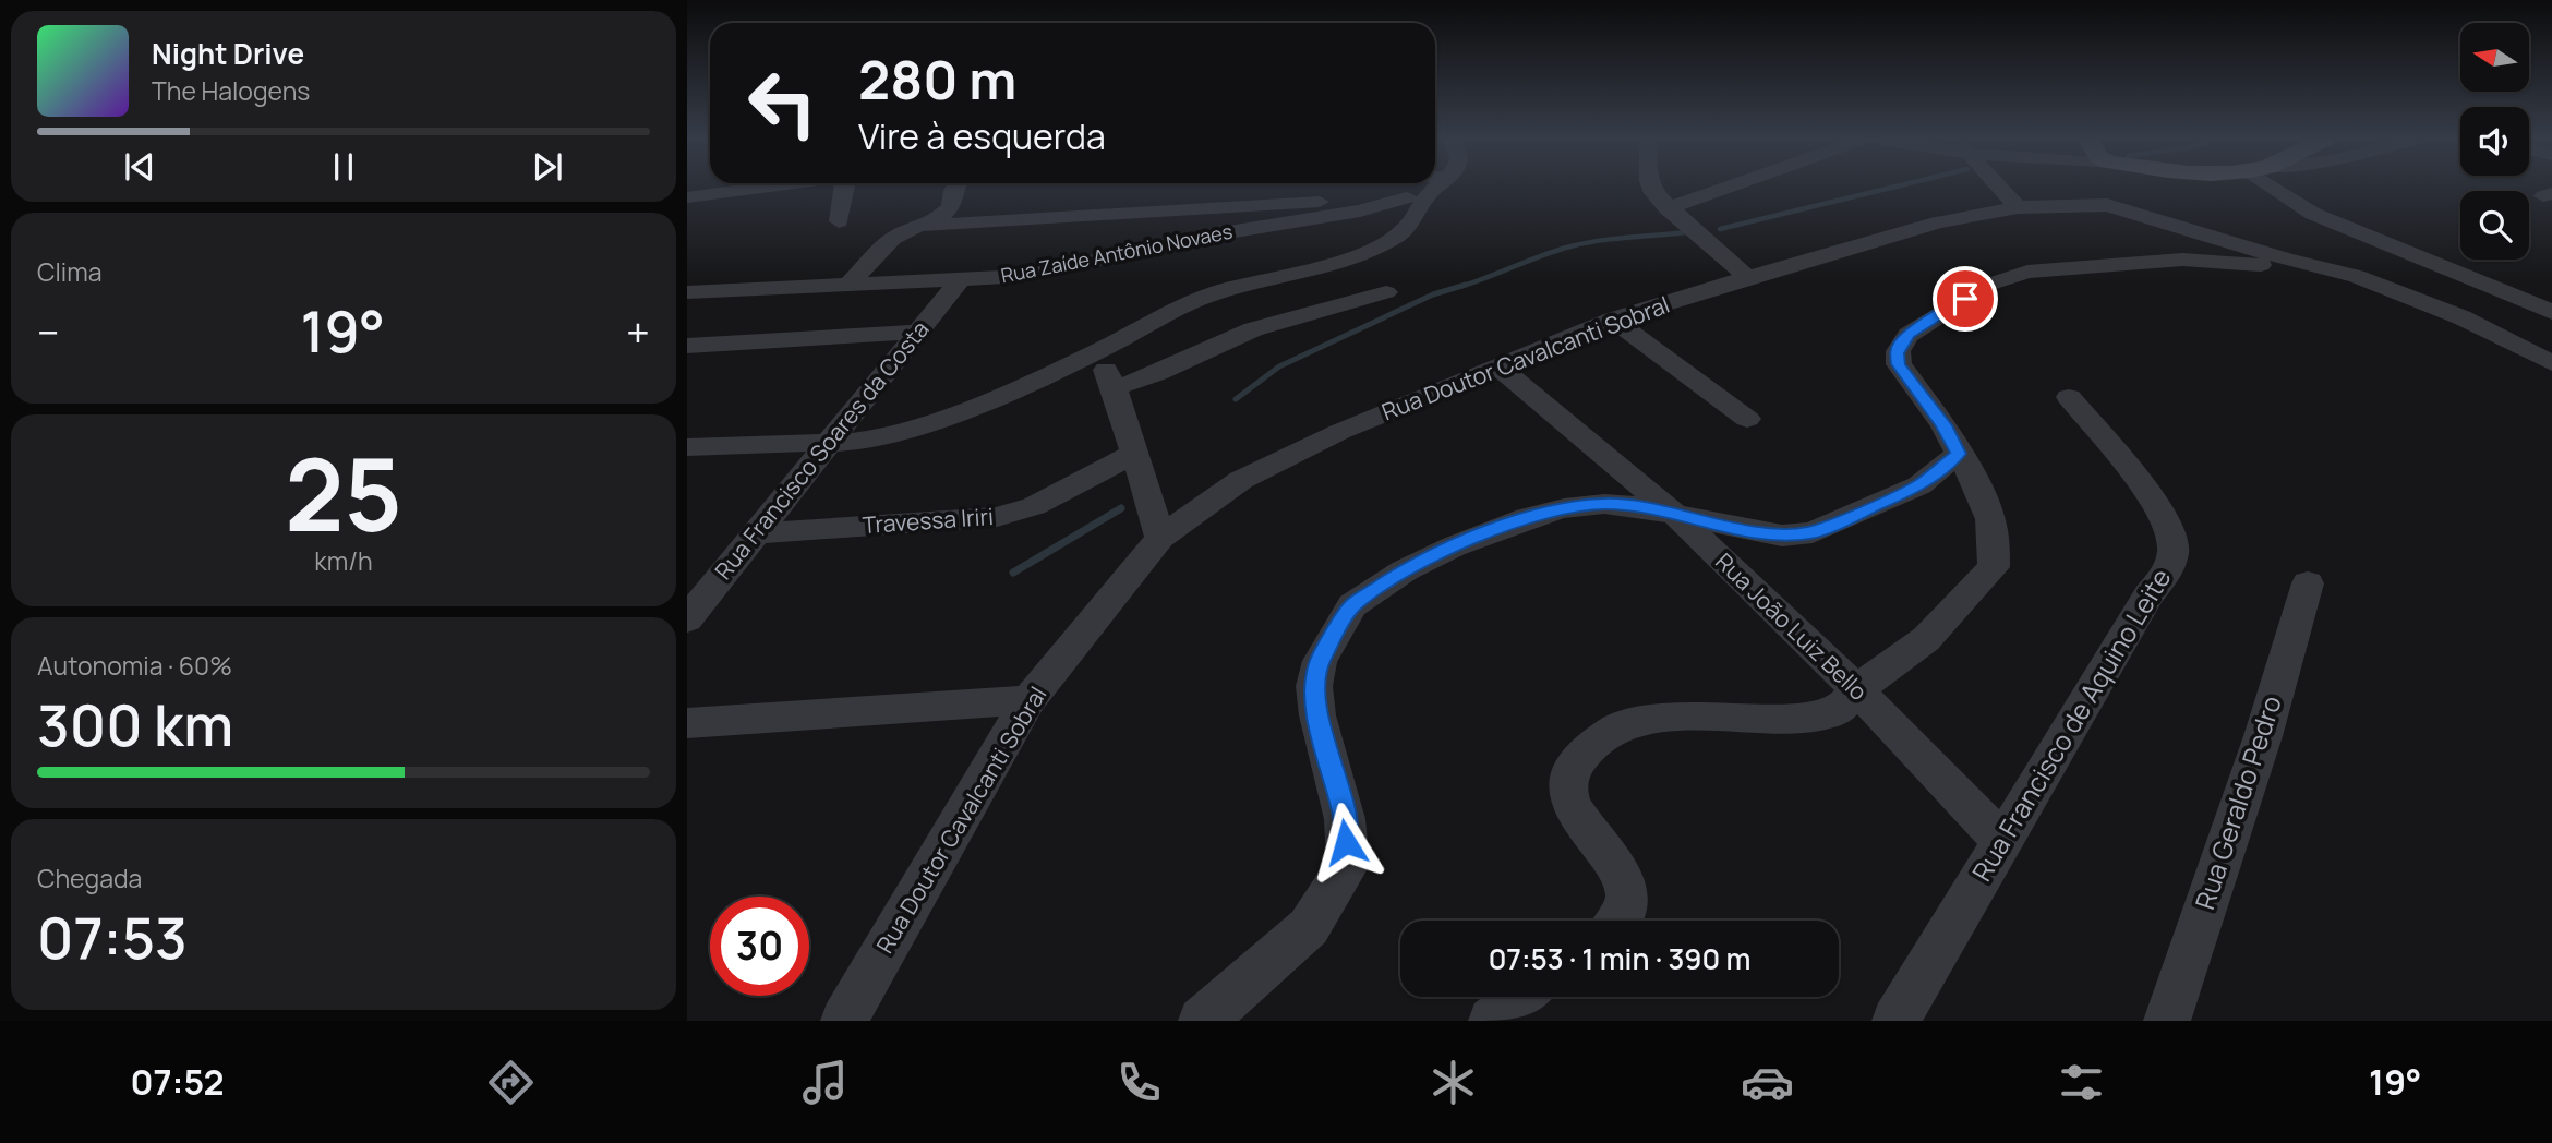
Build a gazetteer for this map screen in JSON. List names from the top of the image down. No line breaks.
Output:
{"streets":{"street":["Rua Zaíde Antônio Novaes","Rua Doutor Cavalcanti Sobral","Rua Francisco Soares da Costa","Travessa Iriri","Rua João Luiz Bello","Rua Francisco de Aquino Leite","Rua Geraldo Pedro"]},"crossings":[["Rua Zaíde Antônio Novaes","Rua Francisco Soares da Costa"],["Rua Doutor Cavalcanti Sobral","Rua João Luiz Bello"],["Rua Francisco Soares da Costa","Travessa Iriri"],["Rua João Luiz Bello","Rua Francisco de Aquino Leite"]],"north":"left","page":{"turn":["280 m","Vire à esquerda"],"song":["Night Drive","The Halogens"],"tile":["Clima",["25","km/h"],["Autonomia · 60%","300 km"],["Chegada","07:53"]],"heat":["−","19°","+"],"limit":"30","trip":"07:53 · 1 min · 390 m","tabs":["07:52","19°"]}}
